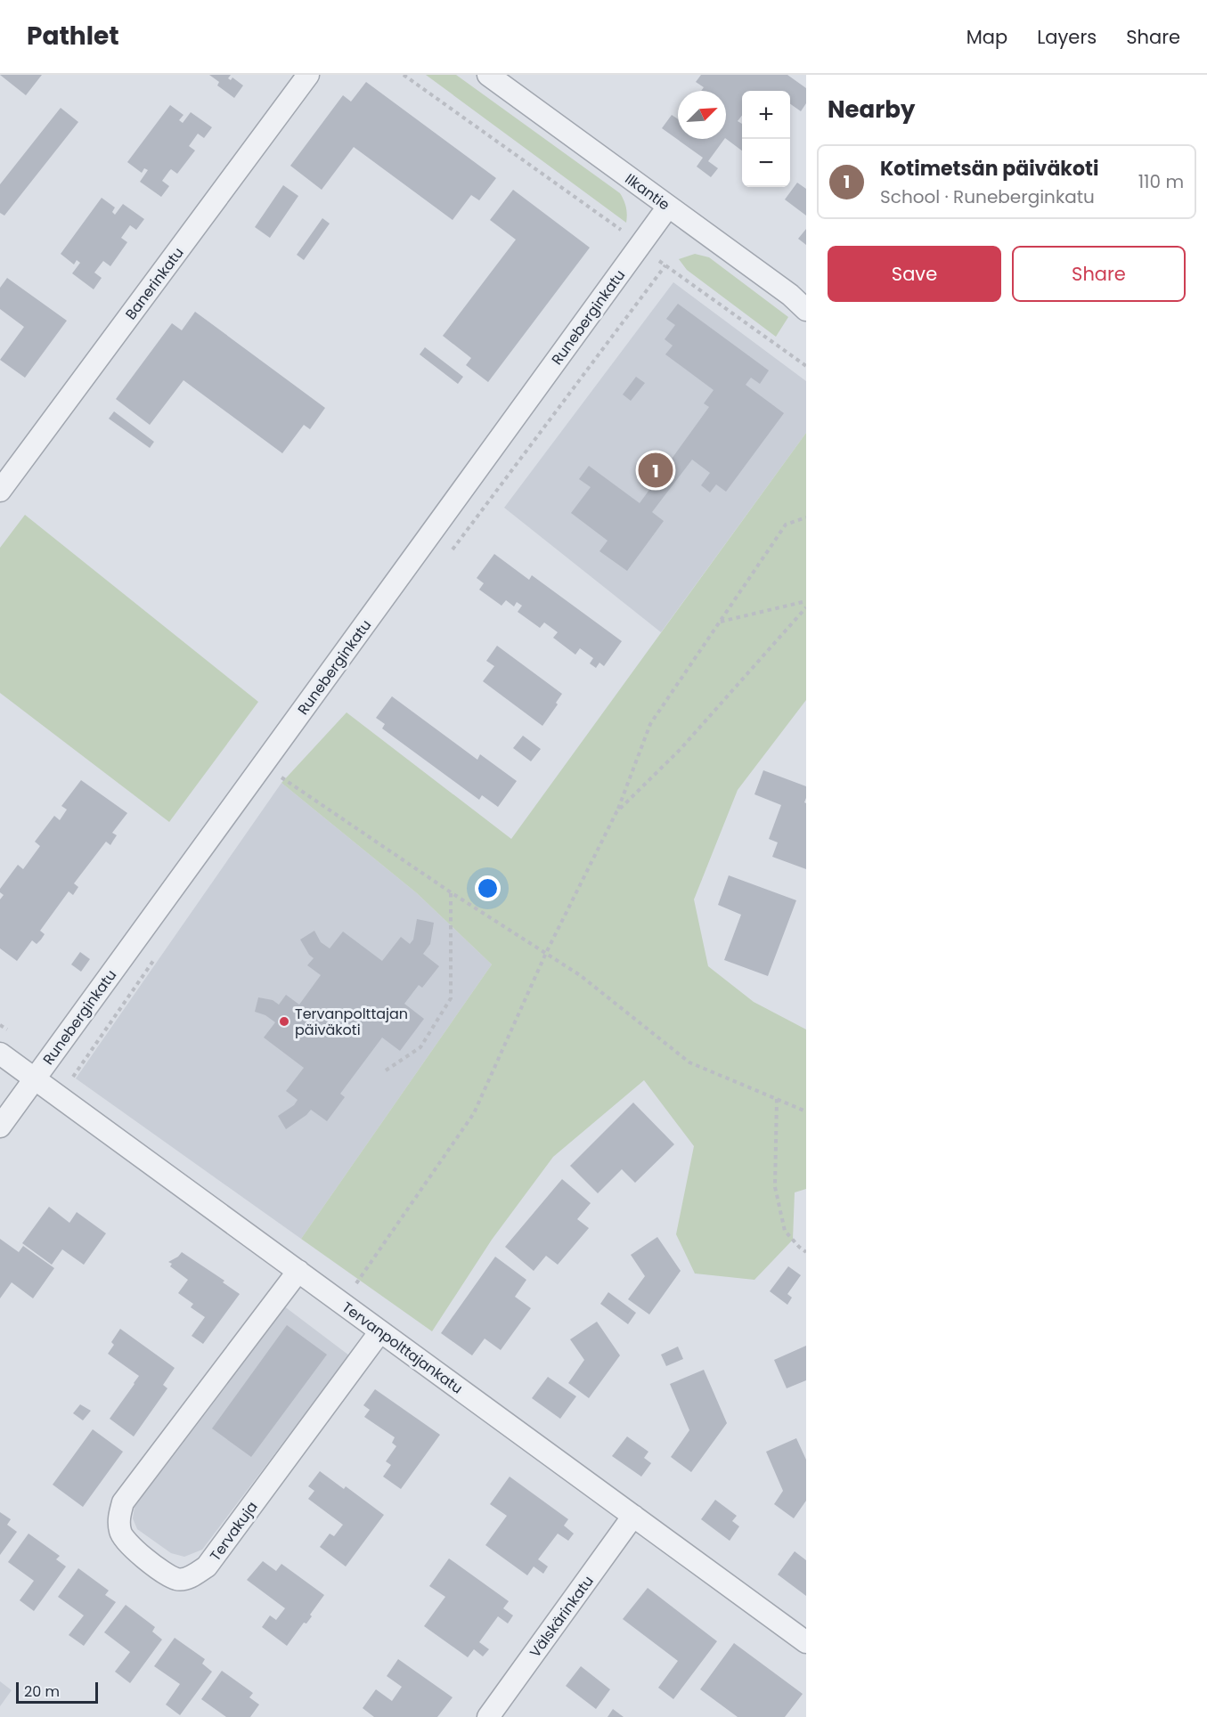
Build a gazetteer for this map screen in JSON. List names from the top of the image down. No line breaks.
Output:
{"streets":{"street":["Ilkantie","Banerinkatu","Runeberginkatu","Tervanpolttajankatu","Tervakuja","Välskärinkatu"]},"crossings":[["Ilkantie","Runeberginkatu"],["Runeberginkatu","Tervanpolttajankatu"],["Tervanpolttajankatu","Tervakuja"],["Tervanpolttajankatu","Välskärinkatu"]],"places":["Tervanpolttajan päiväkoti"],"scale_bar":"20 m","north":"top right","page":{"header":"Pathlet","nav":["Map","Layers","Share"],"heading":"Nearby","map_buttons":["+","−"],"list":[{"mark":"1","name":"Kotimetsän päiväkoti","note":"School · Runeberginkatu","value":"110 m"}],"buttons":["Save","Share"],"pins":"1","scale":"20 m"}}
